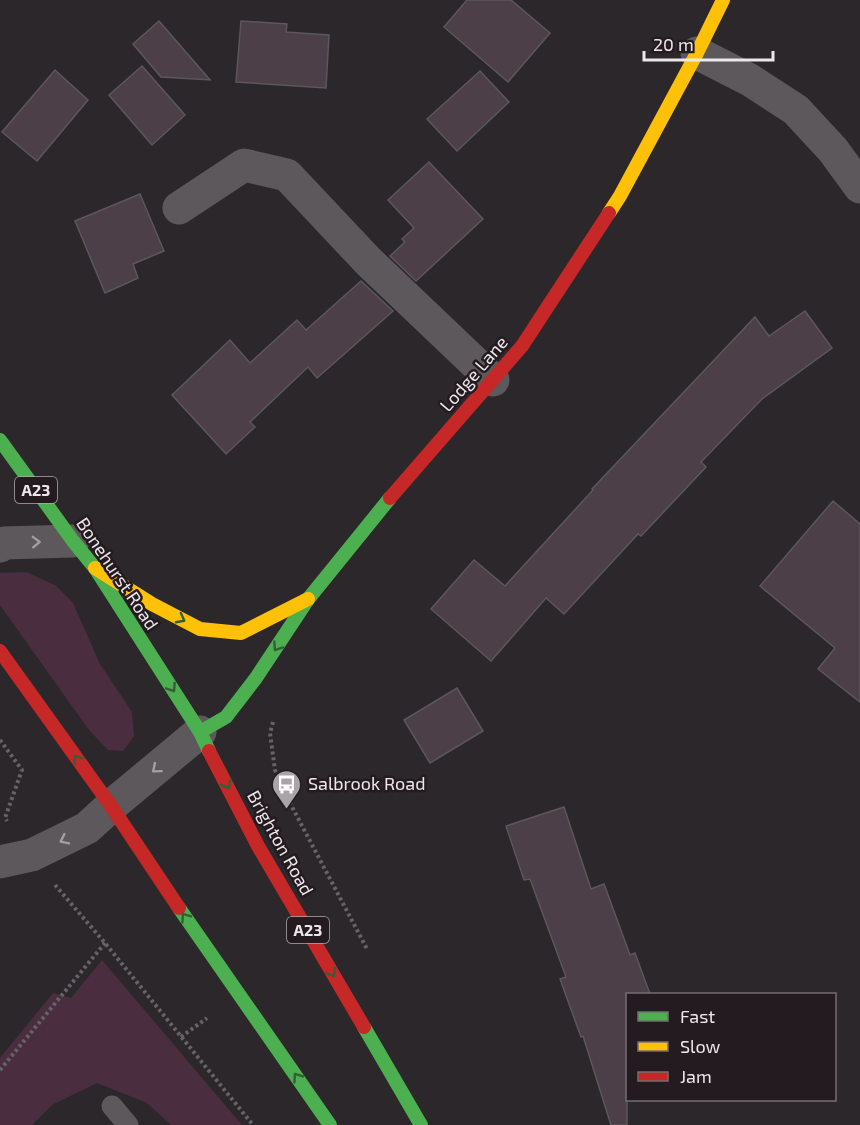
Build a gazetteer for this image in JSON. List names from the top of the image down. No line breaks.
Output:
{"streets":{"main road":["Lodge Lane","A23","Bonehurst Road","Brighton Road"]},"crossings":[["Lodge Lane","Bonehurst Road"],["Lodge Lane","Brighton Road"],["Bonehurst Road","Brighton Road"]],"places":{"bus stop":["Salbrook Road"]},"legend":["Fast","Slow","Jam"],"scale_bar":"20 m"}
